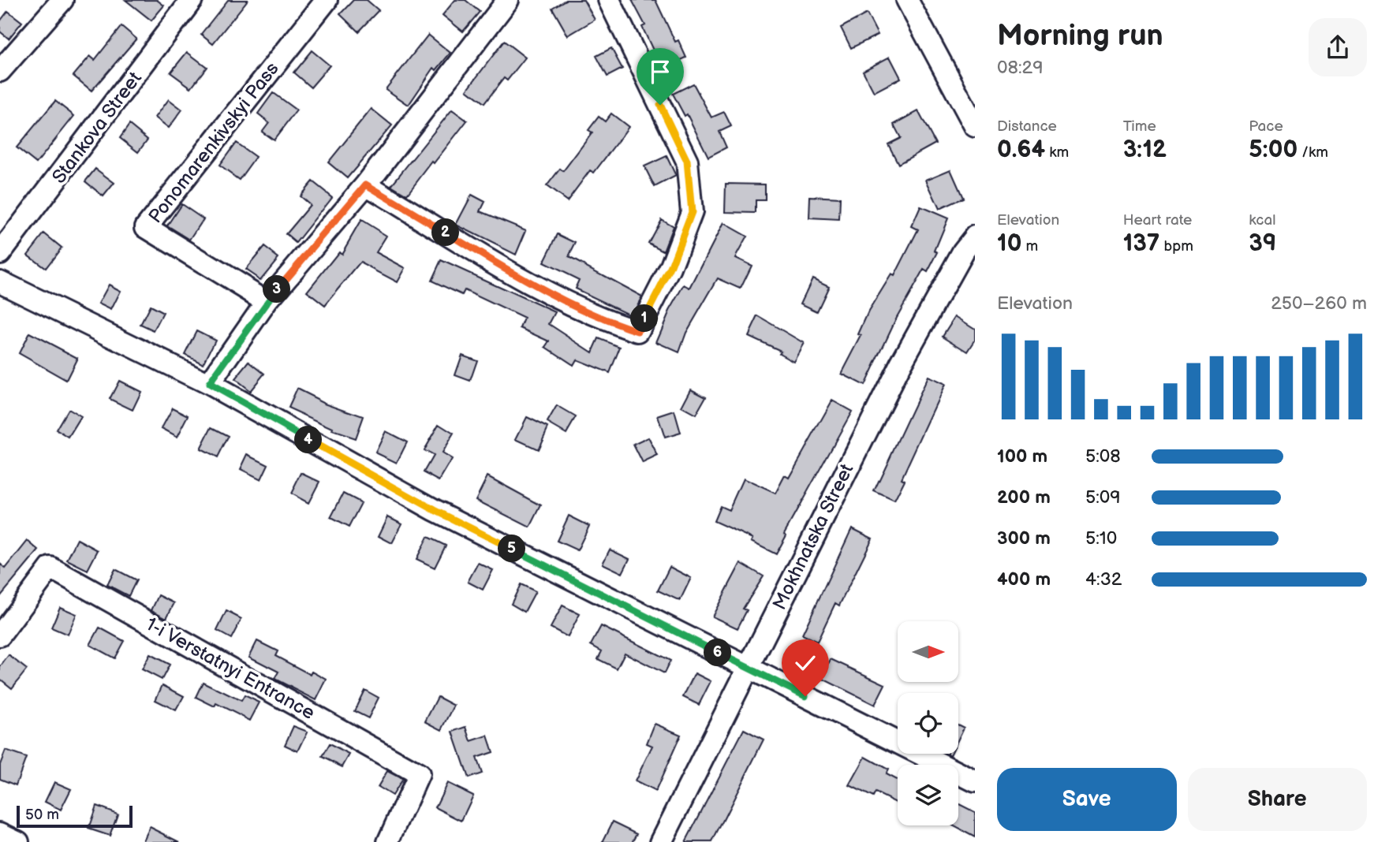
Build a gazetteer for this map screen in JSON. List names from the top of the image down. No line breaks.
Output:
{"streets":{"street":["Stankova Street","Ponomarenkivskyi Pass","Mokhnatska Street","1-i Verstatnyi Entrance"]},"scale_bar":"50 m","north":"right","page":{"heading":["Morning run","08:29"],"stats":[["Distance","0.64 km"],["Time","3:12"],["Pace","5:00 /km"],["Elevation","10 m"],["Heart rate","137 bpm"],["kcal","39"]],"pins":["2","3","1","4","5","6"],"chart":["Elevation","250–260 m"],"list":[{"name":"100 m","note":"5:08"},{"name":"200 m","note":"5:09"},{"name":"300 m","note":"5:10"},{"name":"400 m","note":"4:32"}],"buttons":["Save","Share"],"scale":"50 m"}}
